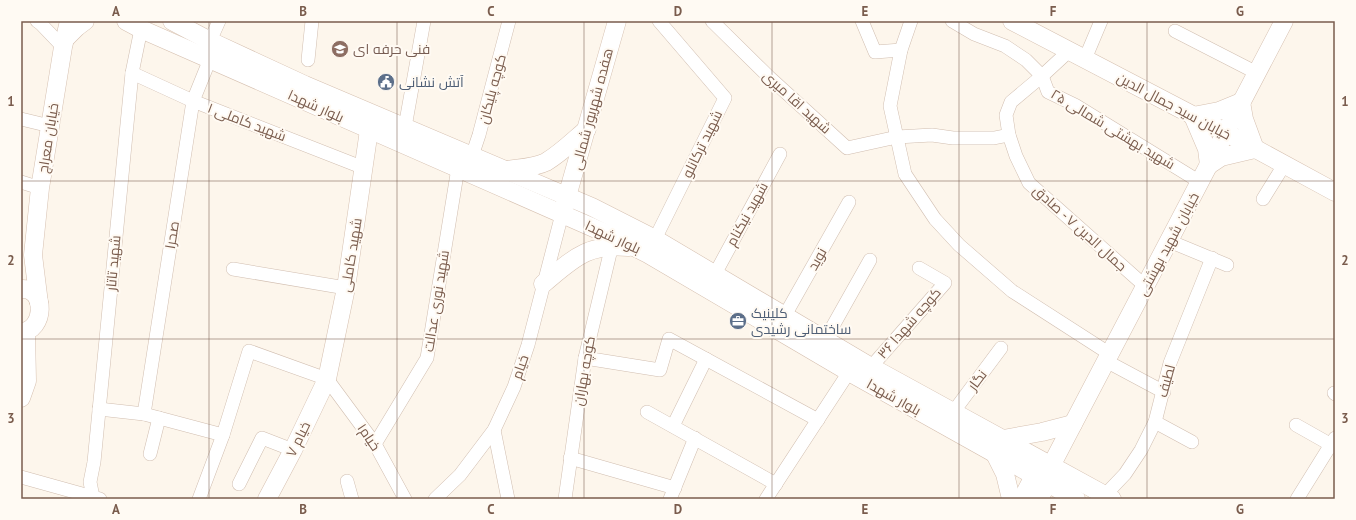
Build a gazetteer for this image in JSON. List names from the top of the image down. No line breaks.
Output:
{"streets":{"main road":["بلوار شهدا","خیابان سید جمال الدین","هفده شهریور شمالی","خیابان معراج","خیابان شهید بهشتی","شهید کاملی","خیام ۷"],"street":["کوچه پلیکان","شهید اقا میری","شهید کاملی ۱","۲۵ شهید بهشتی شمالی","شهید ترکانلو","شهید نیکنام","جمال الدین ۷ - صادق","صحرا","نوید","شهید تاتار","شهید نوری عدالت","کوچه شهدا ۳۶","خیام","کوچه بهاران","نگار","لطیف","خیام۱"]},"crossings":[["کوچه پلیکان","بلوار شهدا"],["بلوار شهدا","هفده شهریور شمالی"],["بلوار شهدا","شهید ترکانلو"],["بلوار شهدا","شهید نیکنام"],["بلوار شهدا","صحرا"],["بلوار شهدا","خیابان شهید بهشتی"],["بلوار شهدا","شهید کاملی"],["بلوار شهدا","نوید"],["بلوار شهدا","شهید تاتار"],["بلوار شهدا","شهید نوری عدالت"],["بلوار شهدا","کوچه شهدا ۳۶"],["بلوار شهدا","خیام"],["بلوار شهدا","کوچه بهاران"],["بلوار شهدا","نگار"],["بلوار شهدا","لطیف"],["خیابان سید جمال الدین","جمال الدین ۷ - صادق"],["خیابان سید جمال الدین","خیابان شهید بهشتی"],["هفده شهریور شمالی","خیام"],["شهید کاملی ۱","صحرا"],["شهید کاملی ۱","شهید کاملی"],["شهید کاملی ۱","شهید تاتار"],["۲۵ شهید بهشتی شمالی","جمال الدین ۷ - صادق"],["۲۵ شهید بهشتی شمالی","خیابان شهید بهشتی"],["جمال الدین ۷ - صادق","خیابان شهید بهشتی"],["شهید کاملی","خیام۱"],["شهید کاملی","خیام ۷"],["شهید نوری عدالت","خیام۱"],["خیام۱","خیام ۷"]],"places":{"school or university":["فنی حرفه ای"],"public building":["آتش نشانی"],"office":["کلینیک ساختمانی رشیدی"]},"grid":{"columns":["A","B","C","D","E","F","G"],"rows":["1","2","3"]}}
